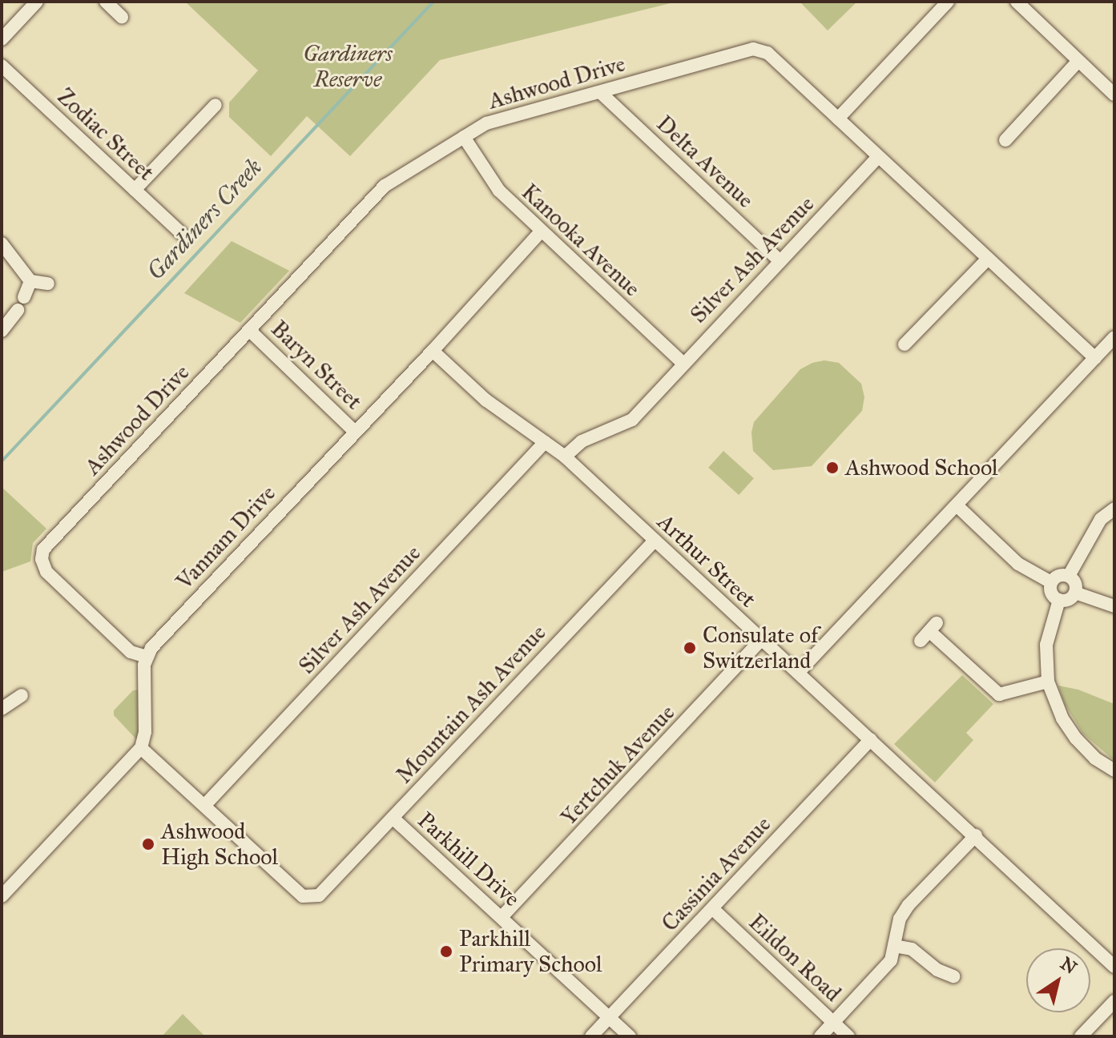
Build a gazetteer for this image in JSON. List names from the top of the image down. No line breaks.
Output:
{"streets":{"street":["Ashwood Drive","Zodiac Street","Delta Avenue","Kanooka Avenue","Silver Ash Avenue","Baryn Street","Vannam Drive","Arthur Street","Mountain Ash Avenue","Yertchuk Avenue","Parkhill Drive","Cassinia Avenue","Eildon Road"]},"crossings":[["Ashwood Drive","Delta Avenue"],["Ashwood Drive","Kanooka Avenue"],["Ashwood Drive","Silver Ash Avenue"],["Ashwood Drive","Baryn Street"],["Ashwood Drive","Vannam Drive"],["Delta Avenue","Silver Ash Avenue"],["Kanooka Avenue","Silver Ash Avenue"],["Kanooka Avenue","Vannam Drive"],["Silver Ash Avenue","Arthur Street"],["Silver Ash Avenue","Mountain Ash Avenue"],["Baryn Street","Vannam Drive"],["Vannam Drive","Arthur Street"],["Arthur Street","Mountain Ash Avenue"],["Arthur Street","Yertchuk Avenue"],["Arthur Street","Cassinia Avenue"],["Mountain Ash Avenue","Parkhill Drive"],["Yertchuk Avenue","Parkhill Drive"],["Parkhill Drive","Cassinia Avenue"],["Cassinia Avenue","Eildon Road"]],"water":["Gardiners Creek"],"parks":["Gardiners Reserve"],"places":["Ashwood School","Consulate of Switzerland","Ashwood High School","Parkhill Primary School"],"north":"top right"}
